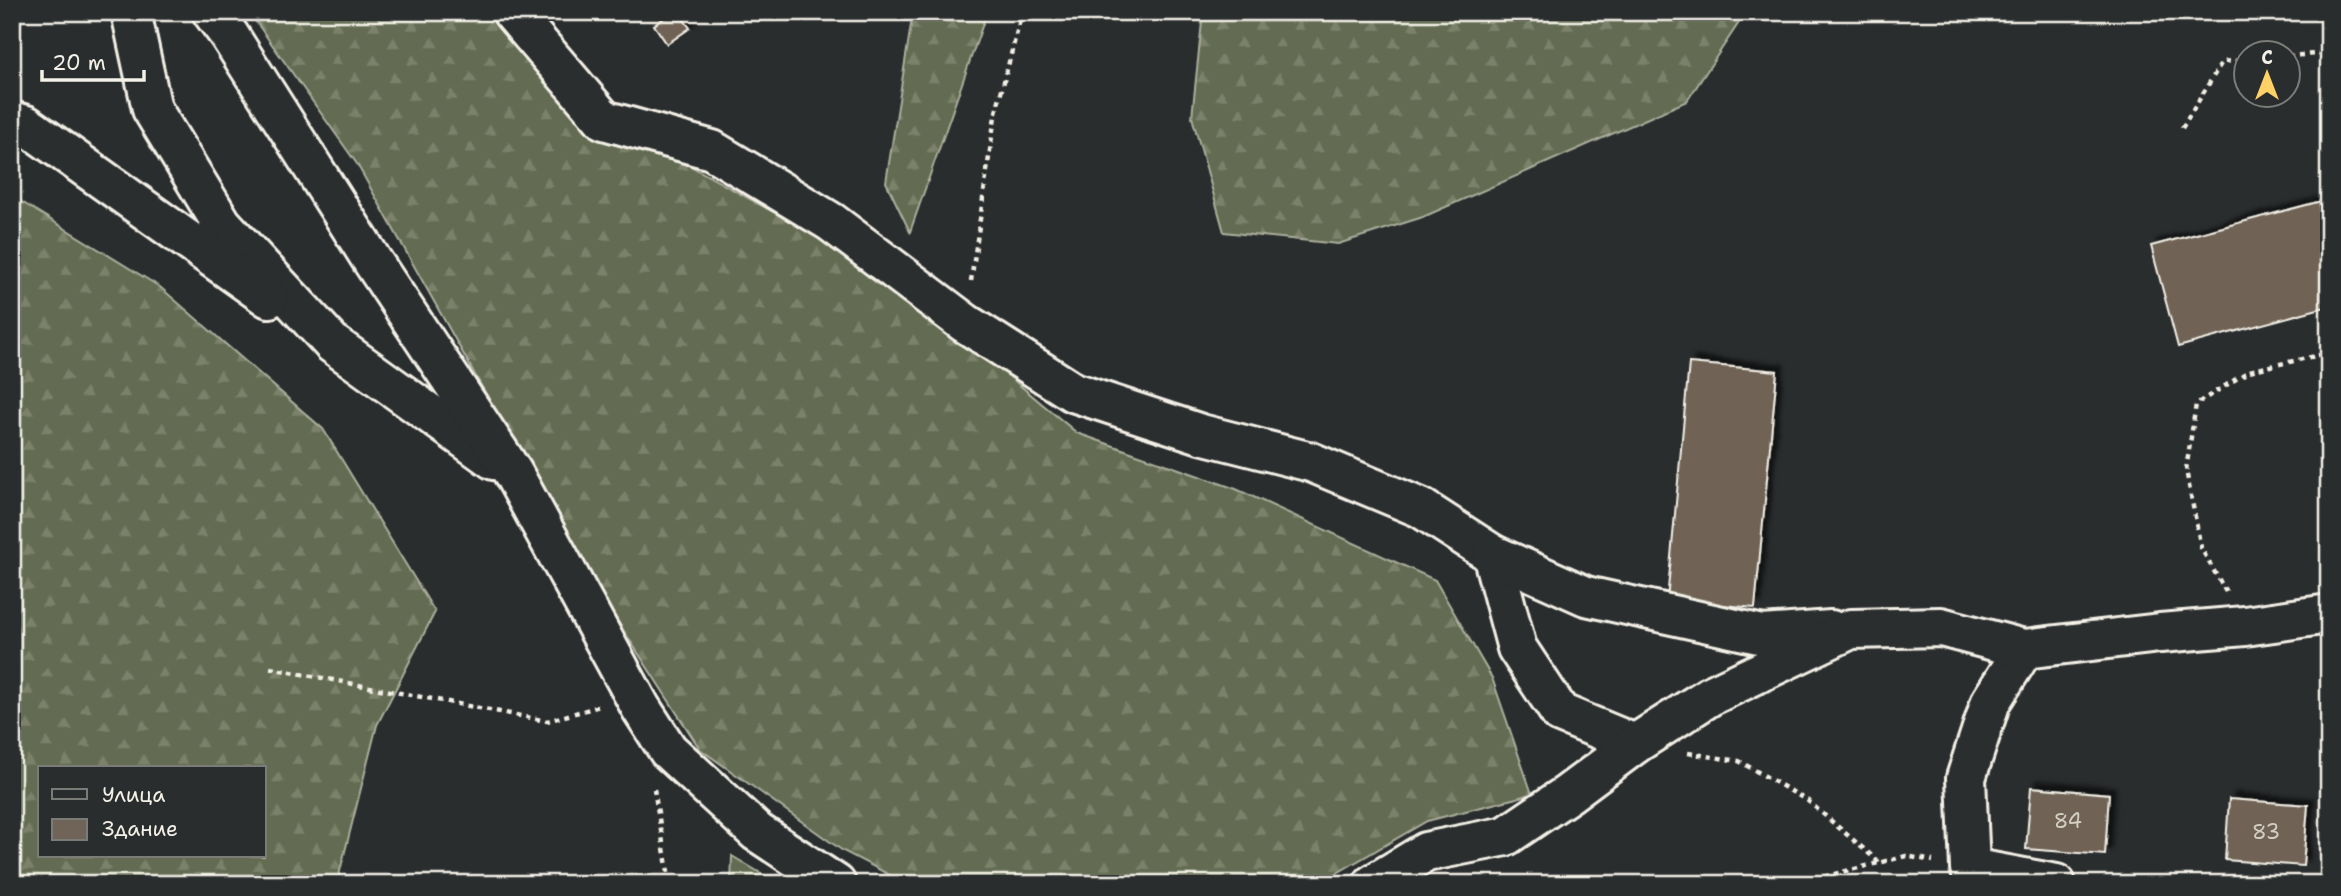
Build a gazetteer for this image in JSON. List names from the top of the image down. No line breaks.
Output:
{"house_numbers":["84","83"],"legend":["Улица","Здание"],"scale_bar":"20 m","north":"top"}
